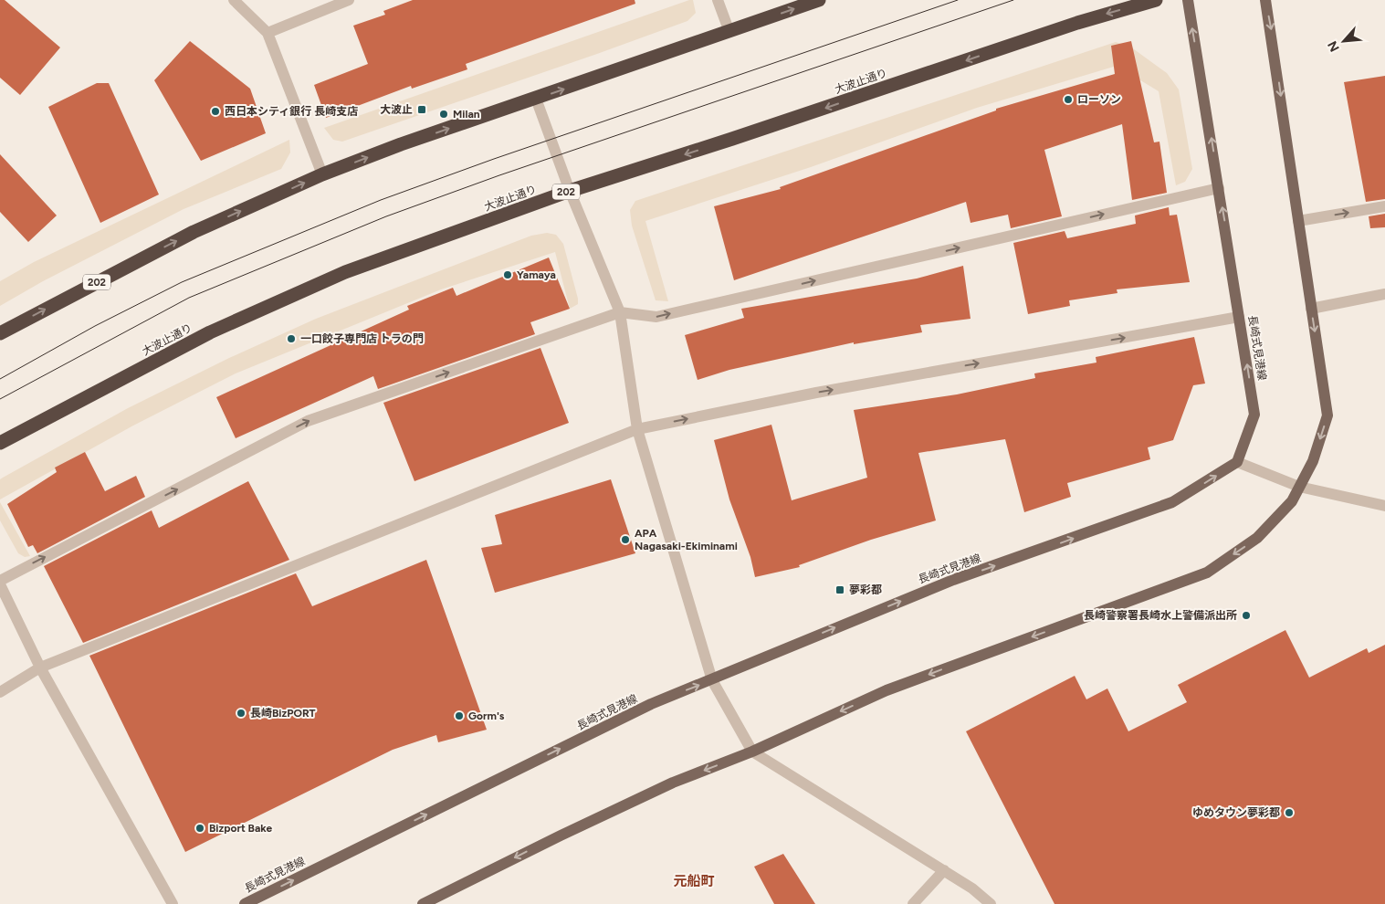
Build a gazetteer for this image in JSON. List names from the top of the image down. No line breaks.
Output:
{"streets":{"highway":["大波止通り","202"],"main road":["長崎式見港線"]},"districts":["元船町"],"places":{"other":["ローソン","西日本シティ銀行 長崎支店","Milan","Yamaya","一口餃子専門店 トラの門","APA Nagasaki-Ekiminami","長崎警察署長崎水上警備派出所","長崎BizPORT","Gorm's","ゆめタウン夢彩都","Bizport Bake"],"transit":["大波止","夢彩都"]},"north":"bottom left"}
